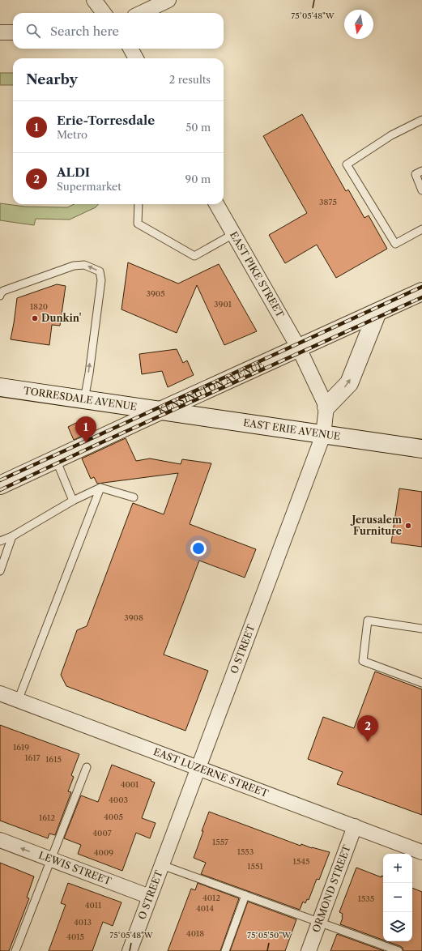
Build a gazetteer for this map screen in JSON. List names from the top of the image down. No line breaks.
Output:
{"streets":{"street":["EAST PIKE STREET","KENSINGTON AVENUE","TORRESDALE AVENUE","EAST ERIE AVENUE","O STREET","EAST LUZERNE STREET","LEWIS STREET","ORMOND STREET"]},"crossings":[["EAST PIKE STREET","KENSINGTON AVENUE"],["KENSINGTON AVENUE","TORRESDALE AVENUE"],["KENSINGTON AVENUE","EAST ERIE AVENUE"],["TORRESDALE AVENUE","EAST ERIE AVENUE"],["EAST ERIE AVENUE","O STREET"],["O STREET","EAST LUZERNE STREET"],["O STREET","LEWIS STREET"],["EAST LUZERNE STREET","ORMOND STREET"]],"places":["Dunkin'","Jerusalem Furniture"],"house_numbers":["3875","3905","3901","1820","3908","1619","1617","1615","4001","4003","4005","1612","4007","1557","1553","4009","1545","1551","4012","1535","4011","4014","4013","4018","4015"],"north":"bottom","page":{"search":"Search here","heading":["Nearby","2 results"],"list":[{"mark":"1","name":"Erie-Torresdale","note":"Metro","value":"50 m"},{"mark":"2","name":"ALDI","note":"Supermarket","value":"90 m"}],"pins":["1","2"],"map_buttons":["+","−"]},"coordinates":["75°05'48\"W","75°05'50\"W"]}
